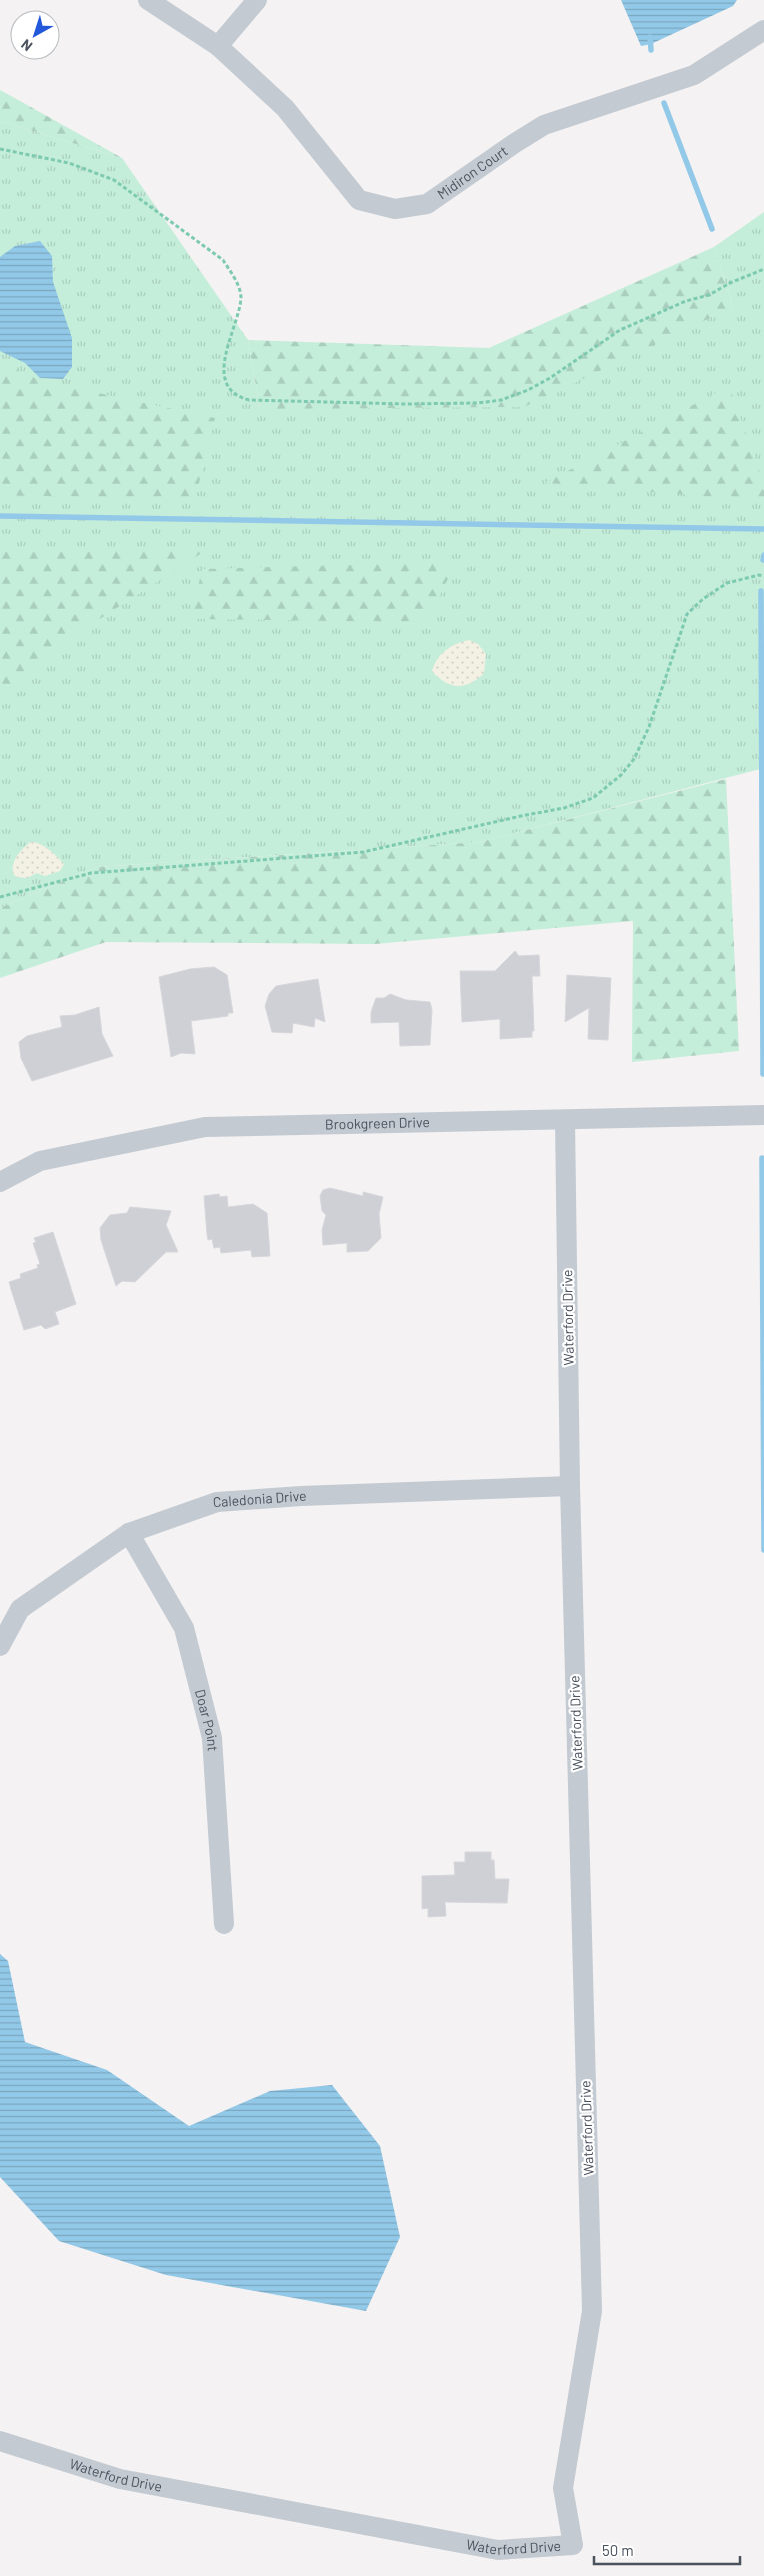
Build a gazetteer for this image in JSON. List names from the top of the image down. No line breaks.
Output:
{"streets":{"street":["Midiron Court","Brookgreen Drive","Waterford Drive","Caledonia Drive","Doar Point"]},"crossings":[["Brookgreen Drive","Waterford Drive"],["Waterford Drive","Caledonia Drive"],["Caledonia Drive","Doar Point"]],"scale_bar":"50 m","north":"bottom left"}
